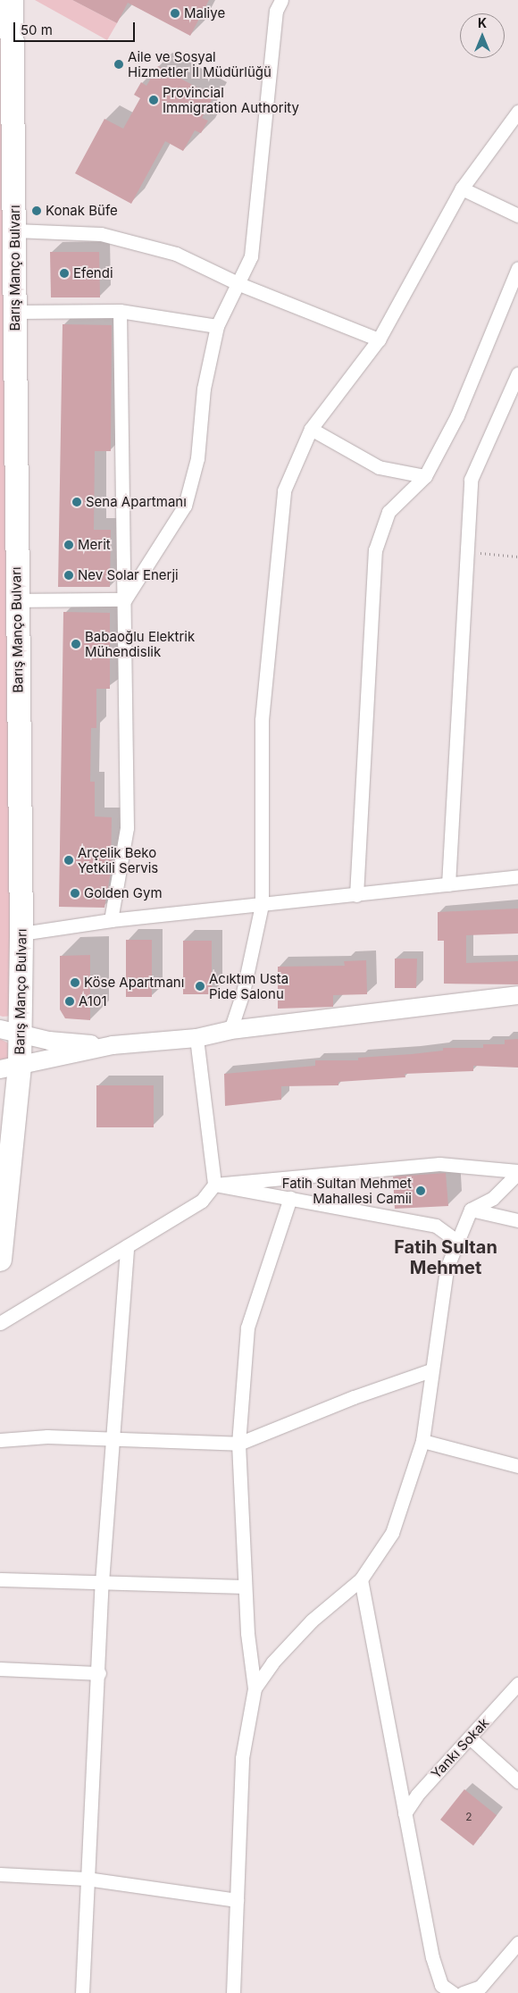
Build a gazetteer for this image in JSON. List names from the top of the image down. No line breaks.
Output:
{"streets":{"highway":["Barış Manço Bulvarı"],"street":["Yankı Sokak"]},"districts":["Fatih Sultan Mehmet"],"places":["Maliye","Aile ve Sosyal Hizmetler İl Müdürlüğü","Provincial Immigration Authority","Konak Büfe","Efendi","Sena Apartmanı","Merit","Nev Solar Enerji","Babaoğlu Elektrik Mühendislik","Arçelik Beko Yetkili Servis","Golden Gym","Köse Apartmanı","Acıktım Usta Pide Salonu","A101","Fatih Sultan Mehmet Mahallesi Camii"],"house_numbers":["2"],"scale_bar":"50 m","north":"top"}
